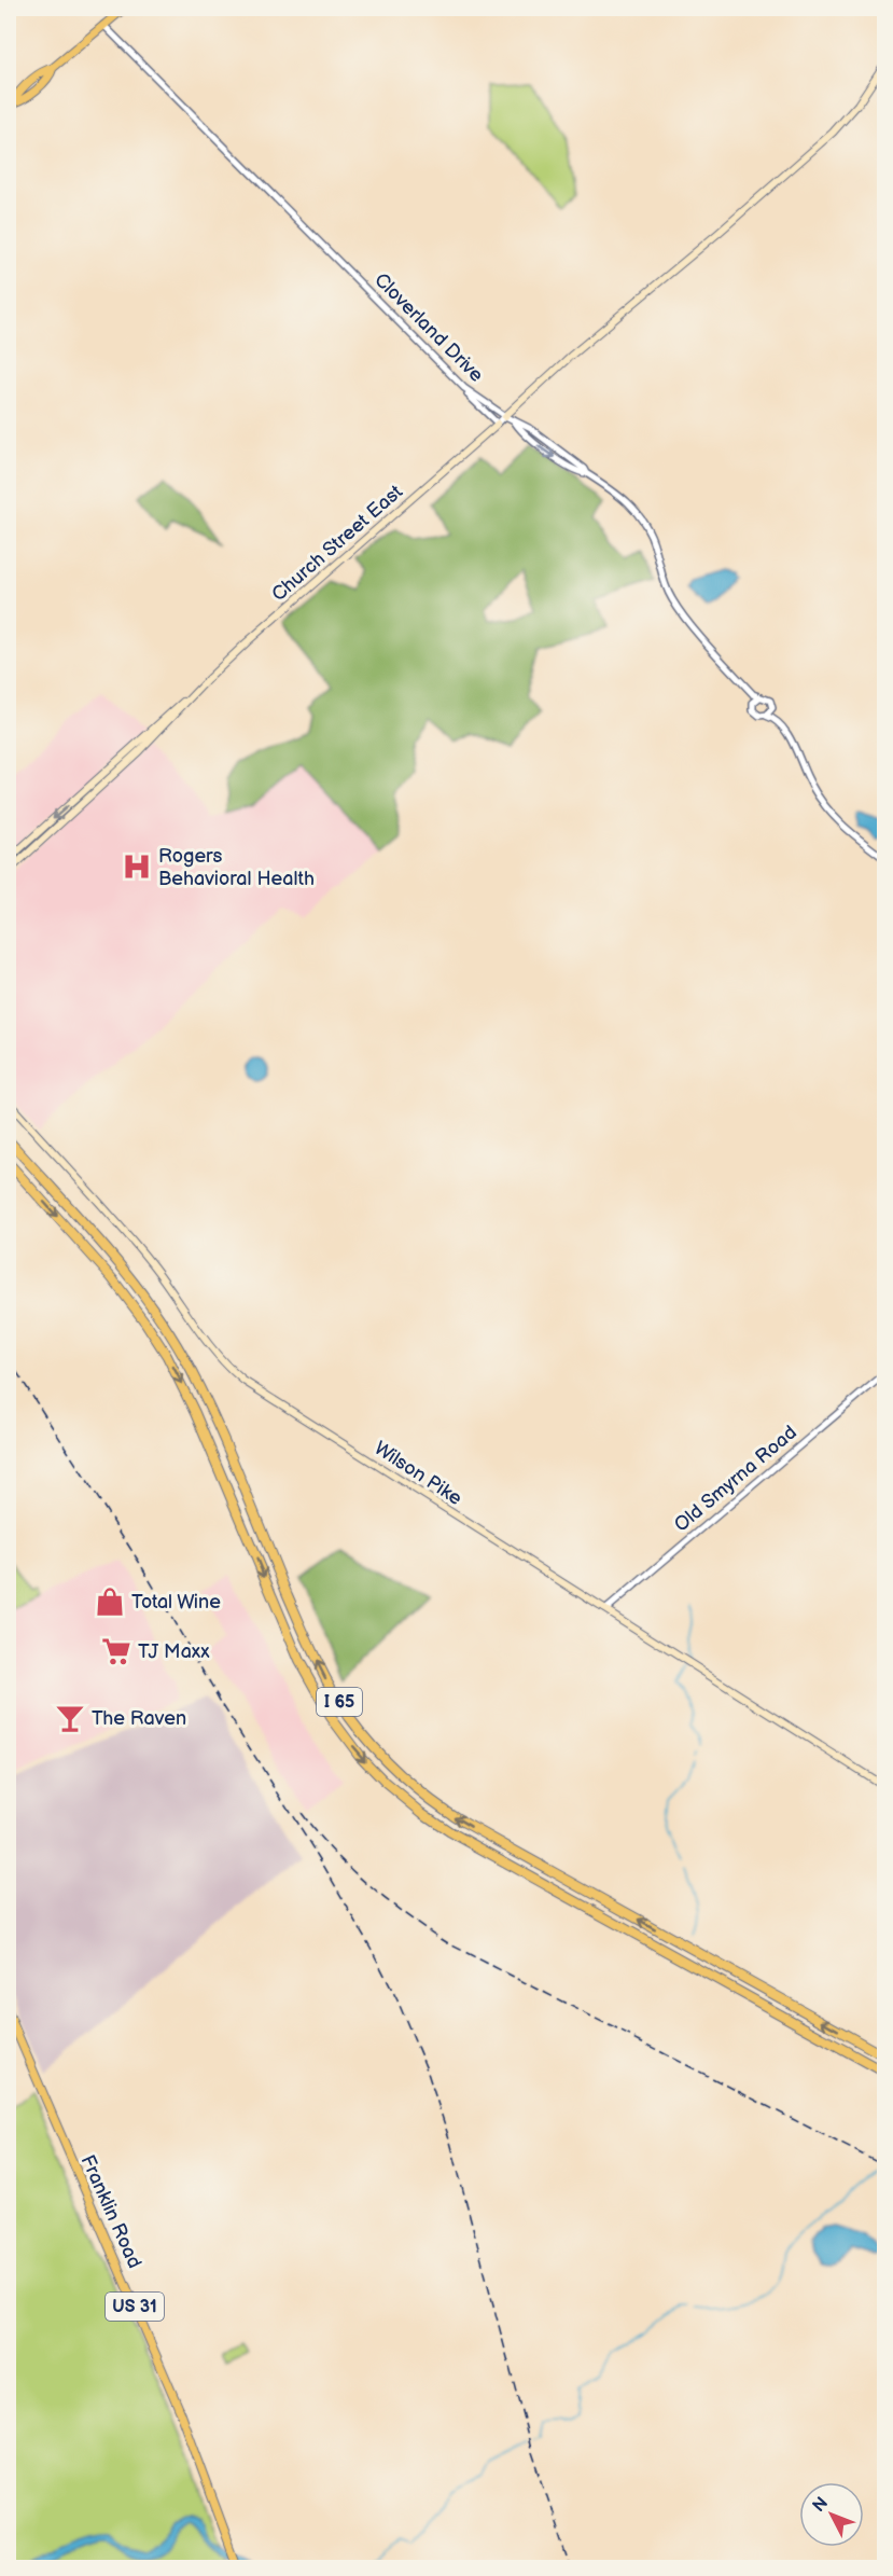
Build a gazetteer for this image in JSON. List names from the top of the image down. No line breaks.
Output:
{"streets":{"highway":["I 65"],"main road":["Church Street East","Wilson Pike","Franklin Road","US 31"],"street":["Cloverland Drive","Old Smyrna Road"]},"crossings":[["Cloverland Drive","Church Street East"],["Wilson Pike","Old Smyrna Road"]],"places":{"hospital":["Rogers Behavioral Health"],"shop":["Total Wine"],"supermarket":["TJ Maxx"],"bar":["The Raven"]},"north":"top left"}
